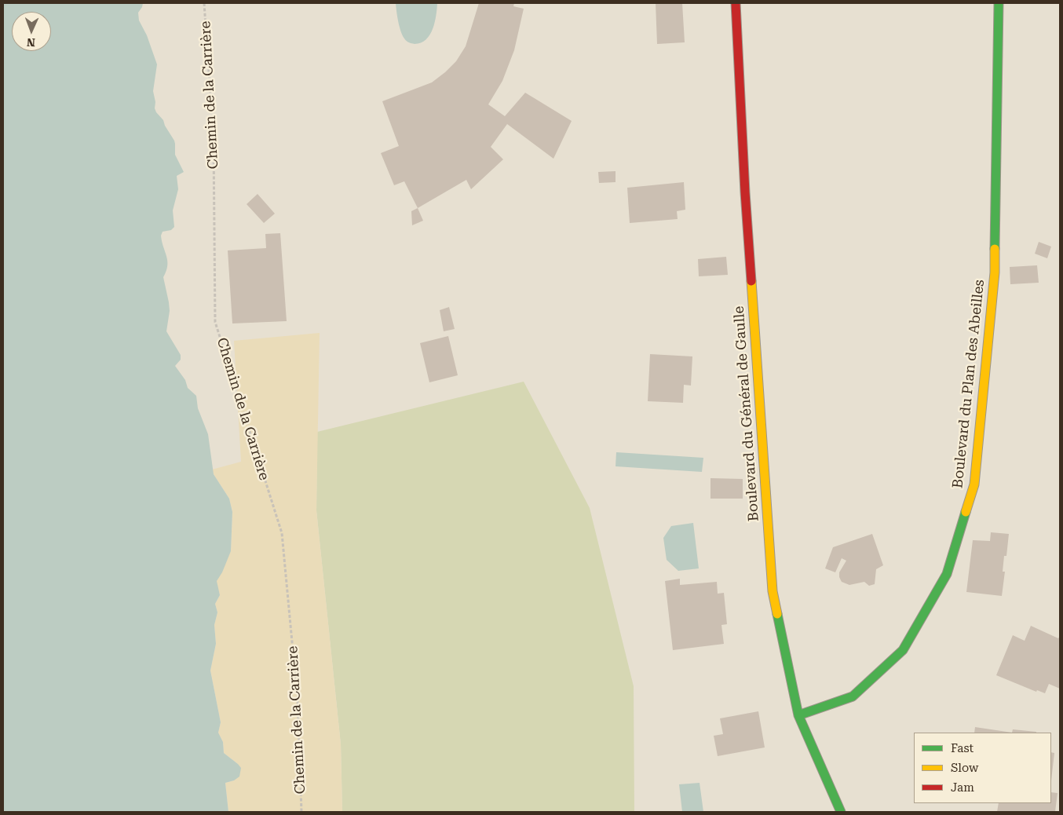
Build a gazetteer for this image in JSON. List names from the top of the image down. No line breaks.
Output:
{"streets":{"street":["Boulevard du Plan des Abeilles","Boulevard du Général de Gaulle"],"path":["Chemin de la Carrière"]},"crossings":[["Boulevard du Plan des Abeilles","Boulevard du Général de Gaulle"]],"legend":["Fast","Slow","Jam"],"north":"bottom"}
